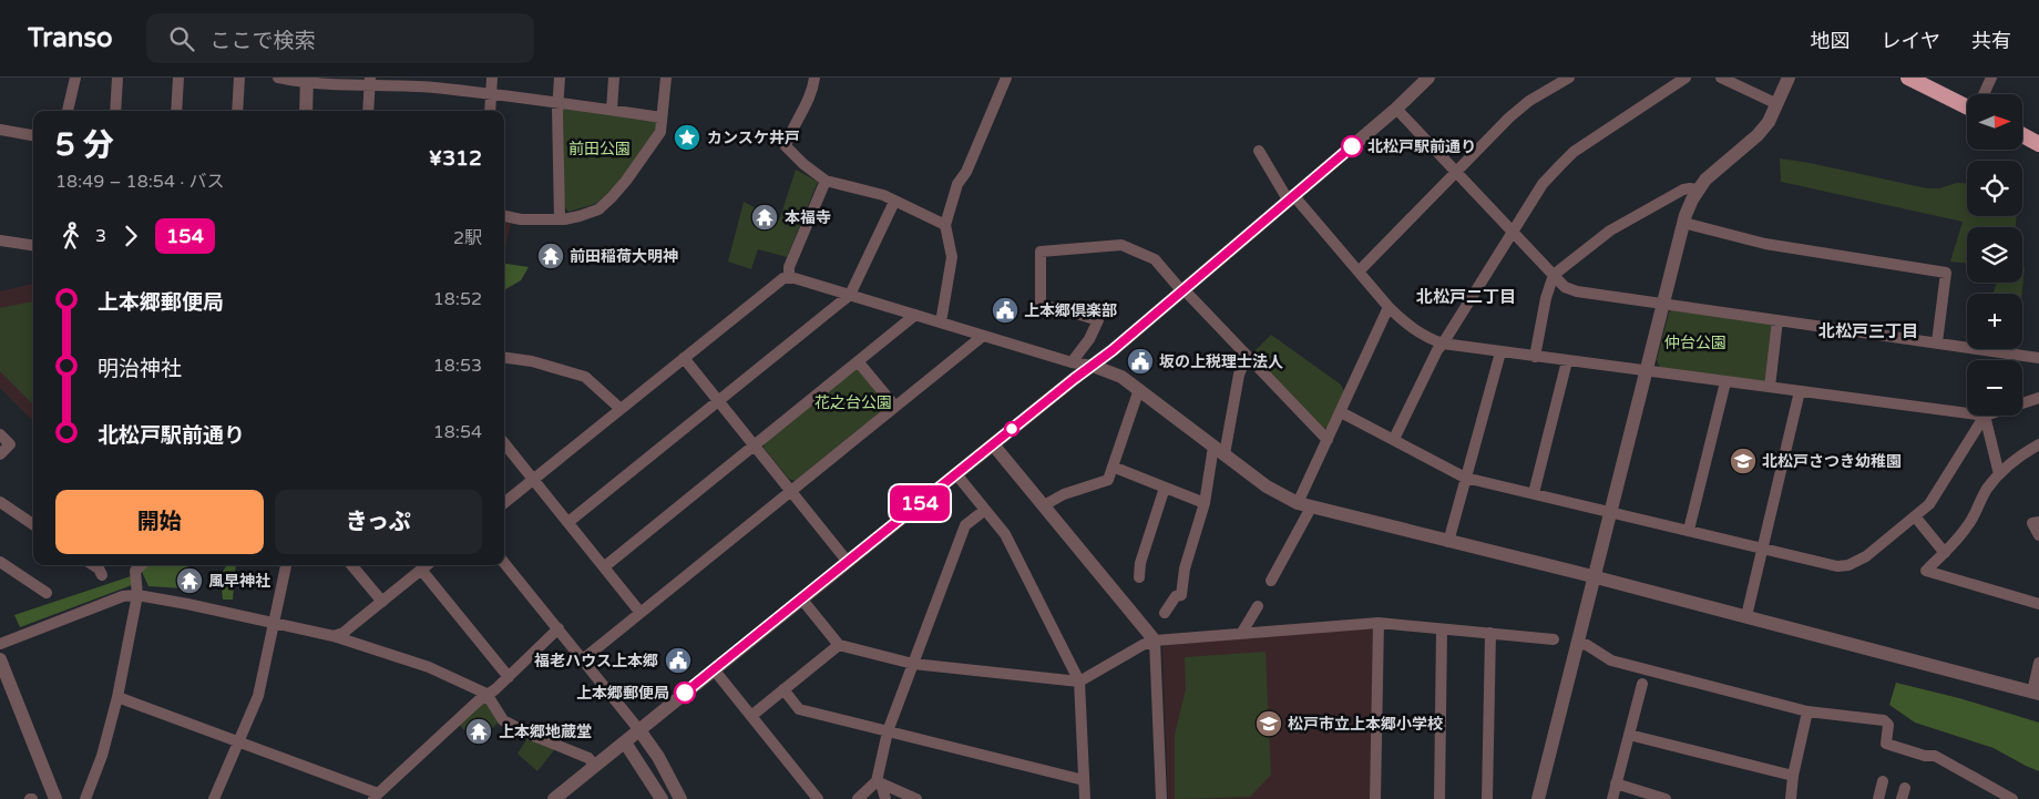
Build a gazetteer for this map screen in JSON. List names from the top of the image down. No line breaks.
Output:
{"districts":["北松戸二丁目","北松戸三丁目"],"parks":["前田公園","仲台公園","花之台公園"],"places":{"place":["カンスケ井戸"],"other":["北松戸駅前通り","上本郷郵便局"],"temple":["本福寺","前田稲荷大明神","風早神社","上本郷地蔵堂"],"public building":["上本郷倶楽部","坂の上税理士法人","福老ハウス上本郷"],"school or university":["北松戸さつき幼稚園","松戸市立上本郷小学校"]},"lines":["bus line 154"],"north":"right","page":{"header":"Transo","search":"ここで検索","nav":["地図","レイヤ","共有"],"on_map":"154","map_buttons":["+","−"],"heading":["5 分","18:49 – 18:54 · バス","¥312"],"legs":["3","154","2駅"],"list":[{"name":"上本郷郵便局","value":"18:52"},{"name":"明治神社","value":"18:53"},{"name":"北松戸駅前通り","value":"18:54"}],"buttons":["開始","きっぷ"]}}
